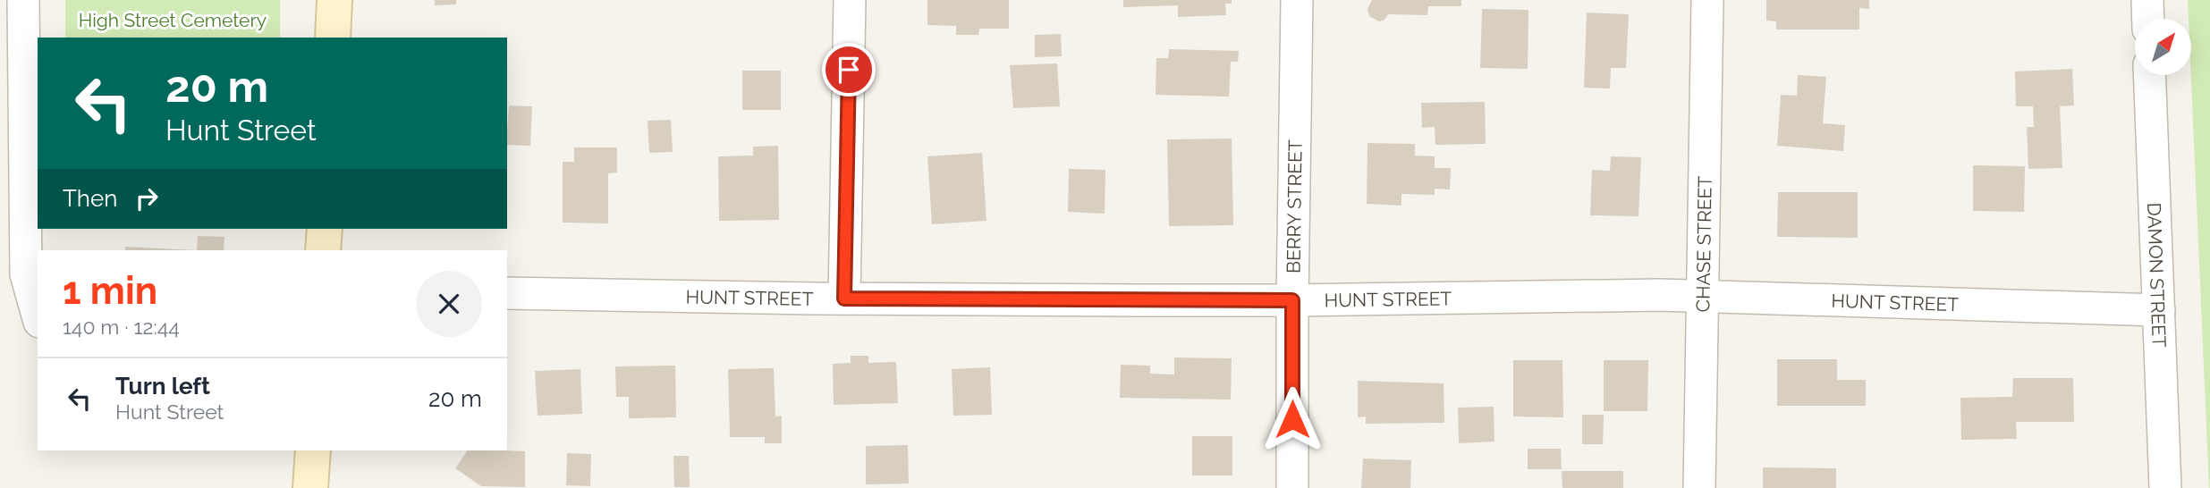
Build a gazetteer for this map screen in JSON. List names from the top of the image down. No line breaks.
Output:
{"streets":{"street":["BERRY STREET","CHASE STREET","DAMON STREET","HUNT STREET"]},"crossings":[["BERRY STREET","HUNT STREET"],["CHASE STREET","HUNT STREET"],["DAMON STREET","HUNT STREET"]],"parks":["High Street Cemetery"],"north":"top right","page":{"turn":["20 m","Hunt Street"],"then":"Then","heading":["1 min","140 m · 12:44"],"list":[{"name":"Turn left","note":"Hunt Street","value":"20 m"}]}}
